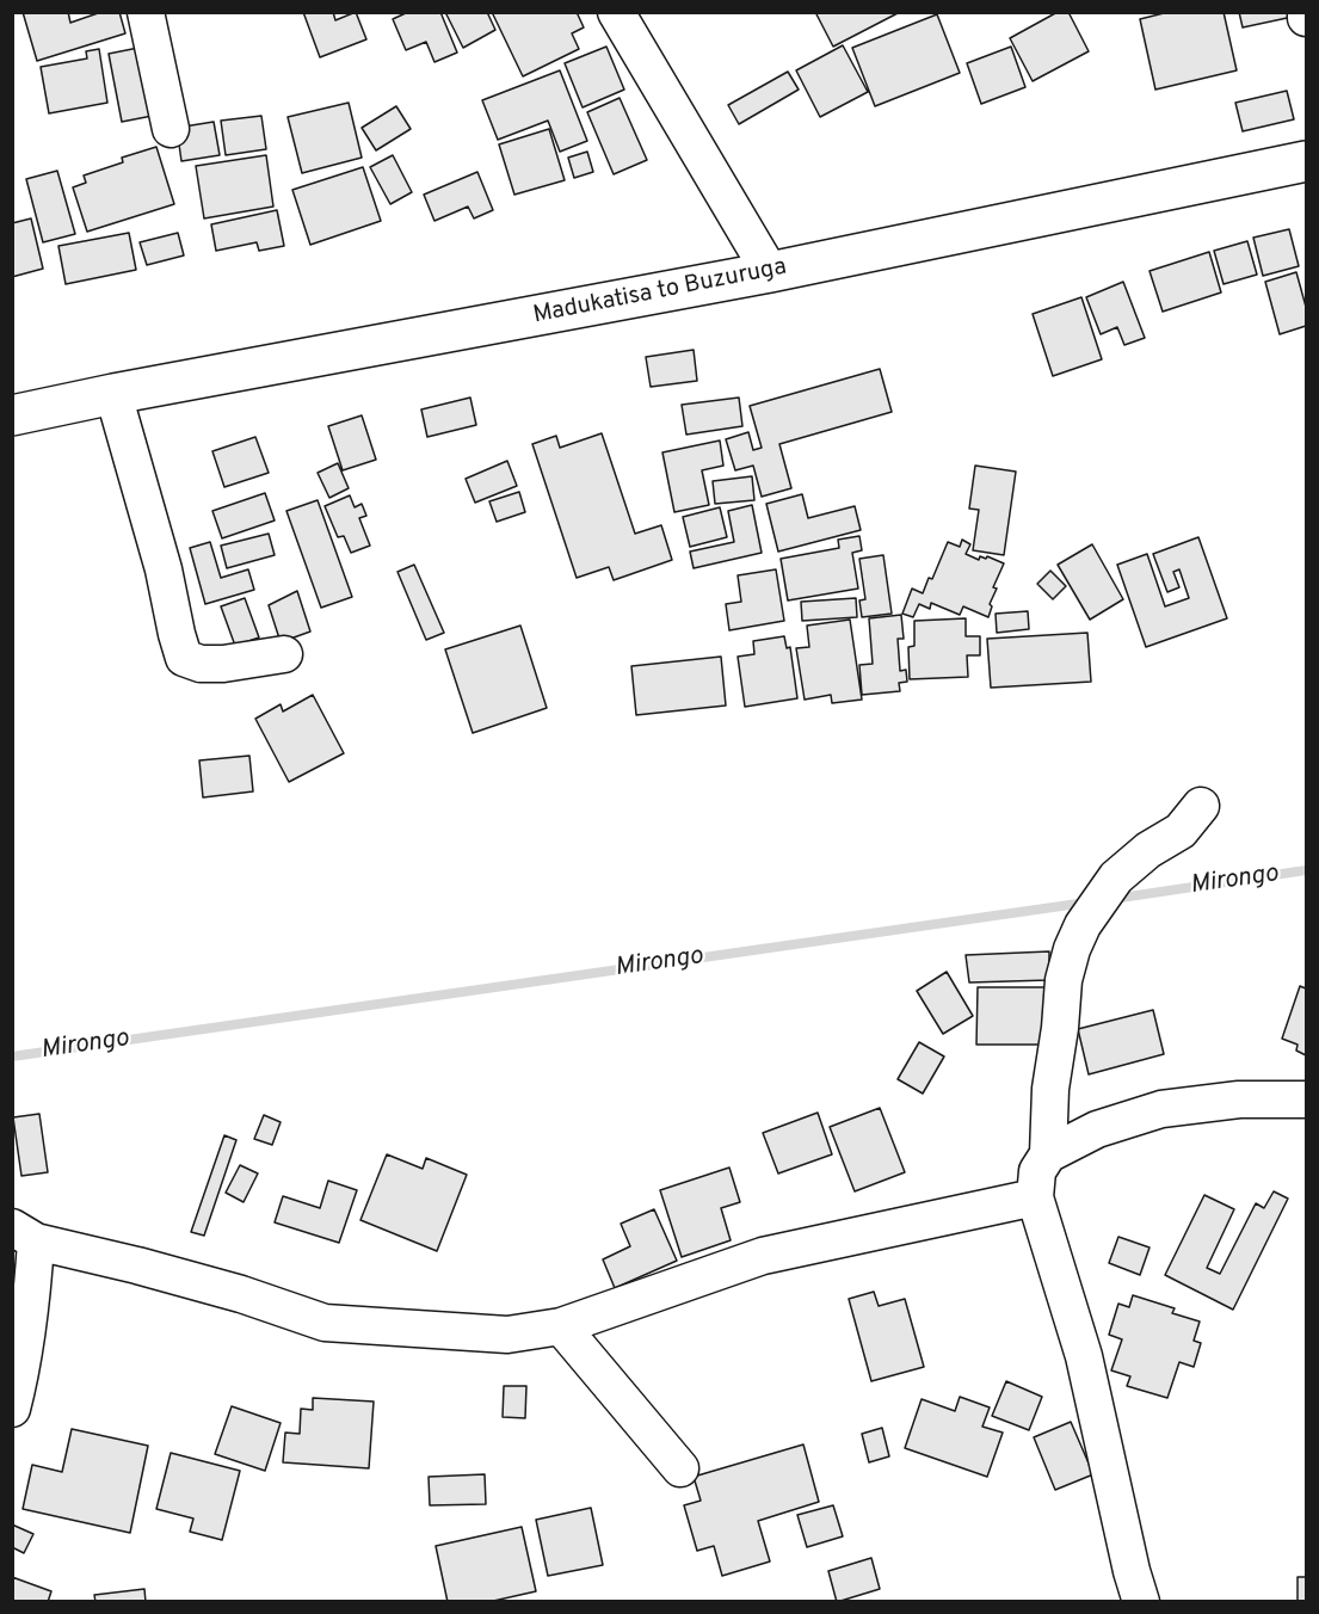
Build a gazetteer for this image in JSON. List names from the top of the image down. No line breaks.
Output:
{"streets":{"main road":["Madukatisa to Buzuruga"]},"water":["Mirongo"]}
